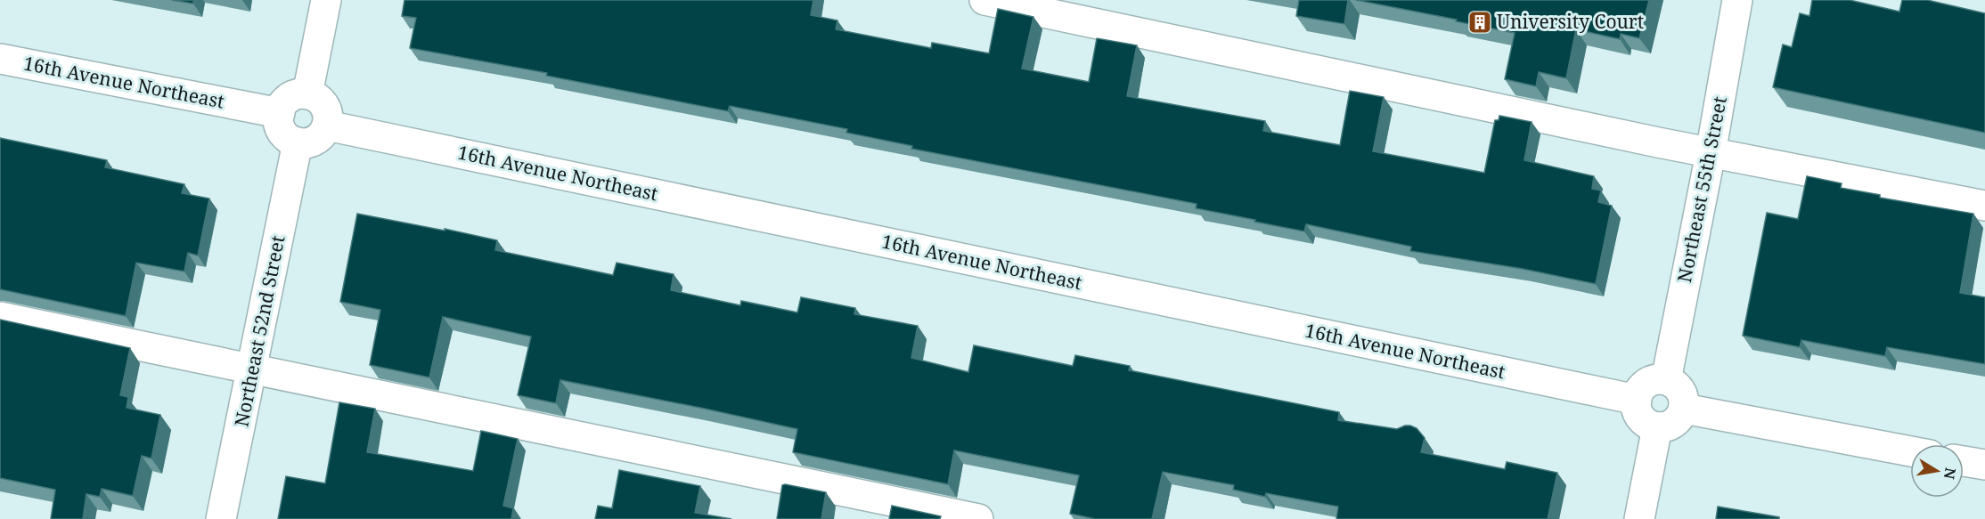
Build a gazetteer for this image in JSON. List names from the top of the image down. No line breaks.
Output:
{"streets":{"street":["16th Avenue Northeast","Northeast 55th Street","Northeast 52nd Street"]},"crossings":[["16th Avenue Northeast","Northeast 55th Street"],["16th Avenue Northeast","Northeast 52nd Street"]],"places":{"building":["University Court"]},"north":"right"}
